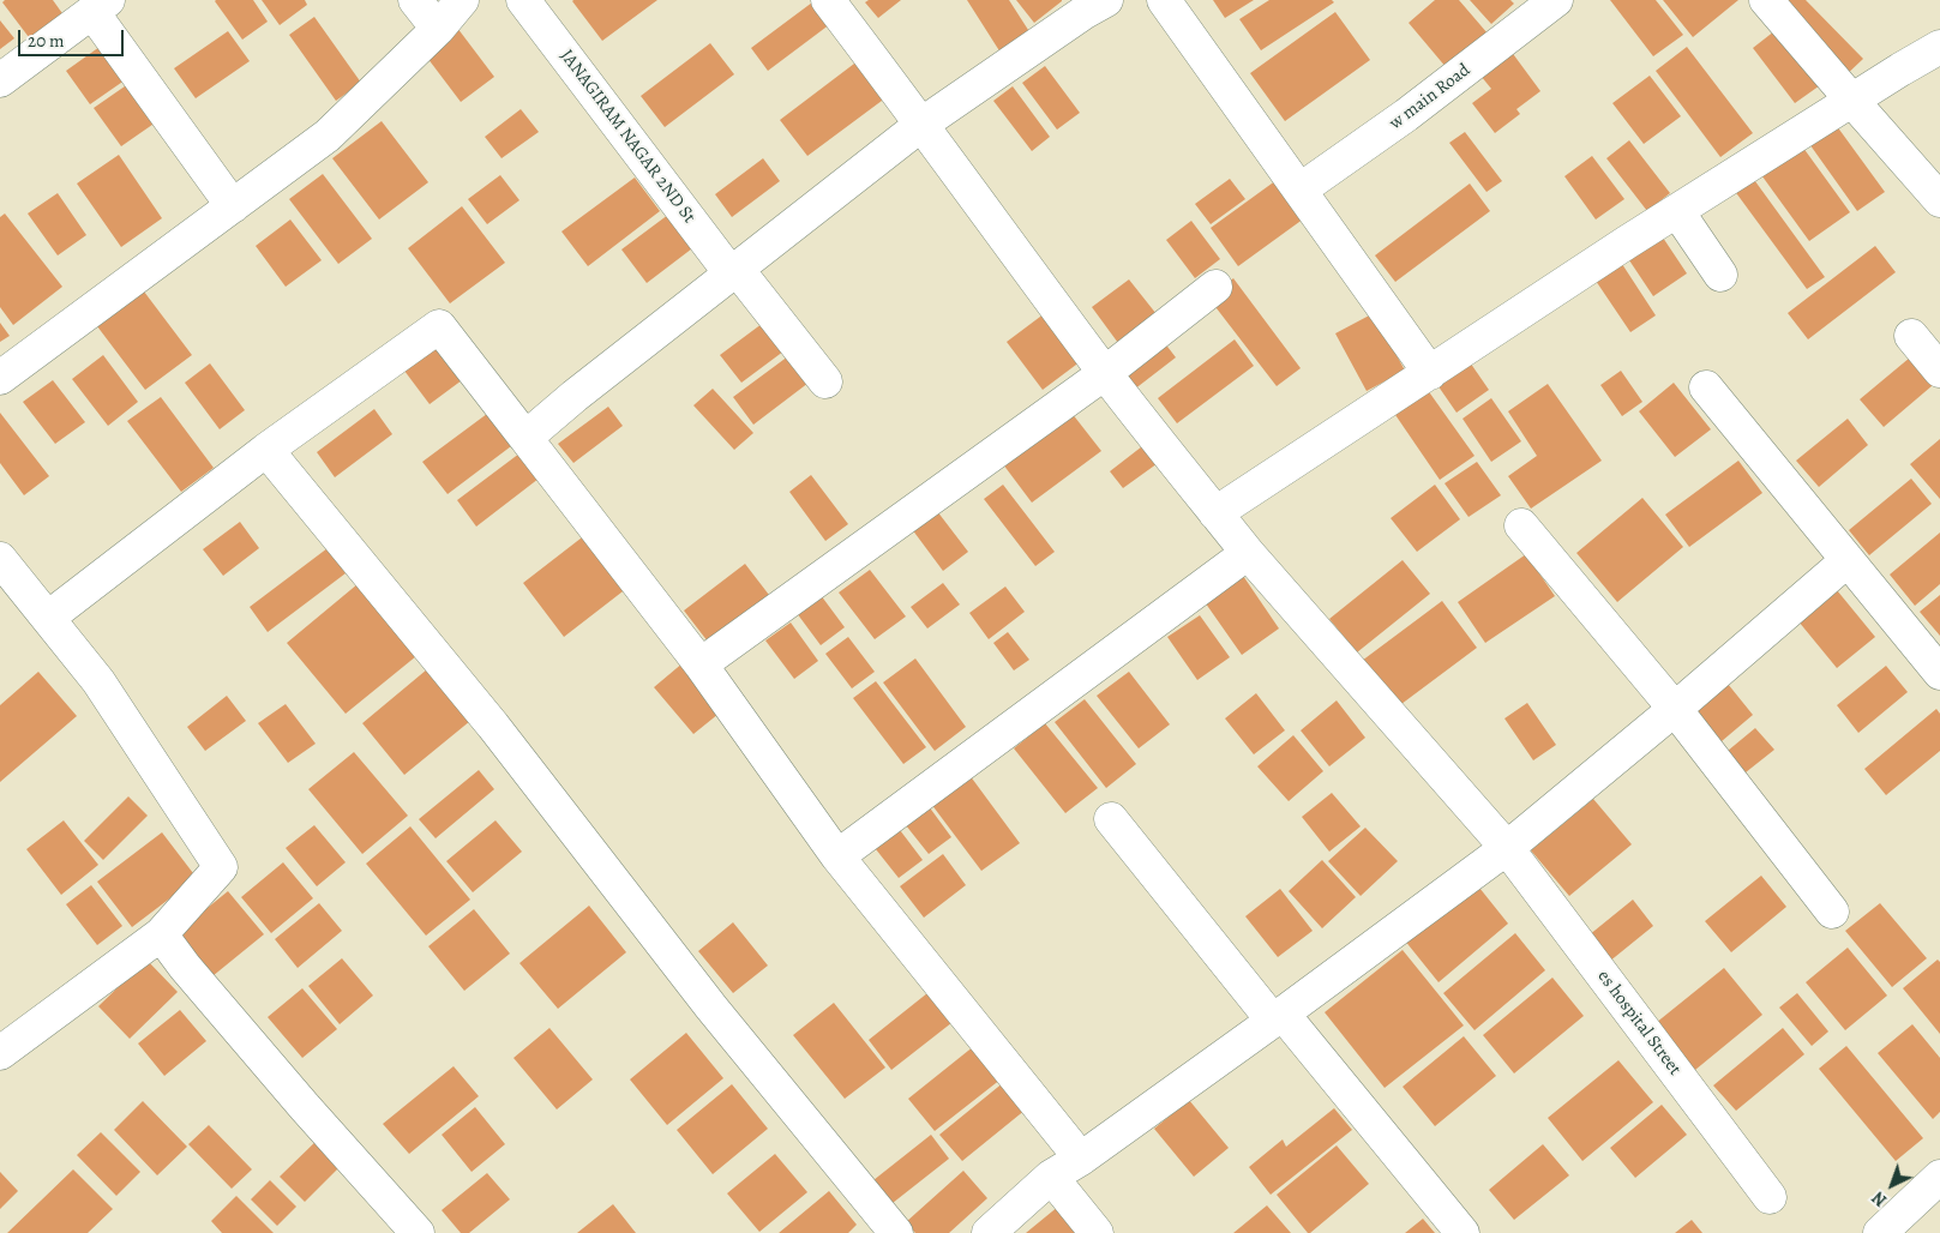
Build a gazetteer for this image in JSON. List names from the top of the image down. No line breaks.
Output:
{"streets":{"street":["w main Road","JANAGIRAM NAGAR 2ND St","es hospital Street"]},"scale_bar":"20 m","north":"bottom left"}
